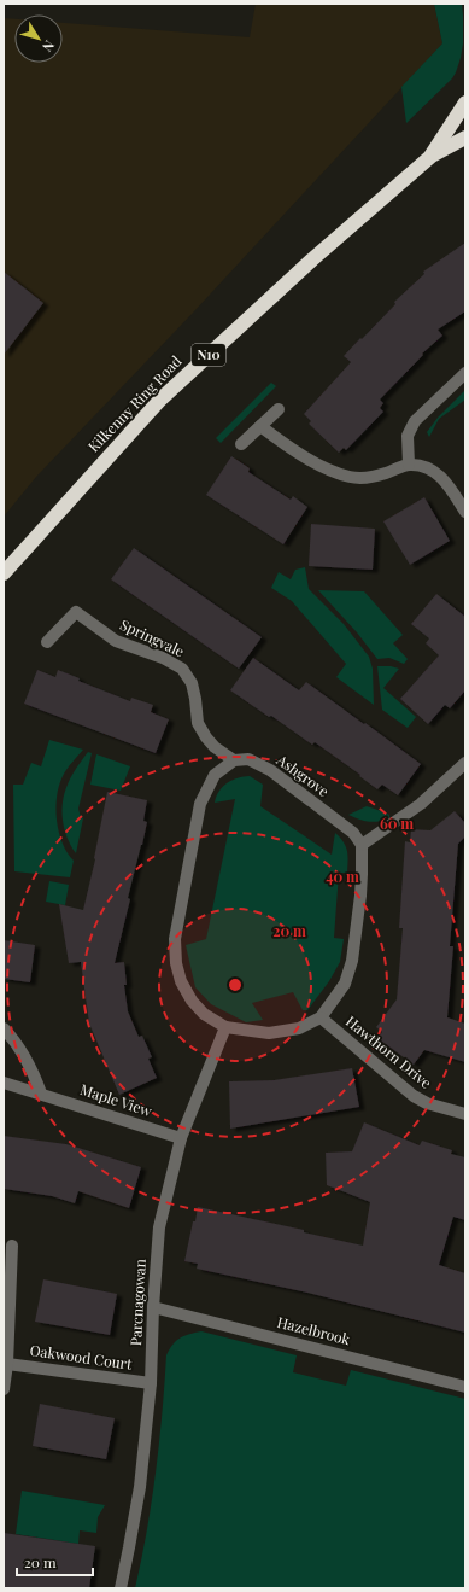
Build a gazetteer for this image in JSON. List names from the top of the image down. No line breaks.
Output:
{"streets":{"highway":["N10","Kilkenny Ring Road"],"street":["Springvale","Ashgrove","Hawthorn Drive","Maple View","Parcnagowan","Hazelbrook","Oakwood Court"]},"crossings":[["Springvale","Ashgrove"],["Maple View","Parcnagowan"],["Parcnagowan","Hazelbrook"],["Parcnagowan","Oakwood Court"]],"scale_bar":"20 m","north":"bottom right","rings":["60 m","40 m","20 m"]}
